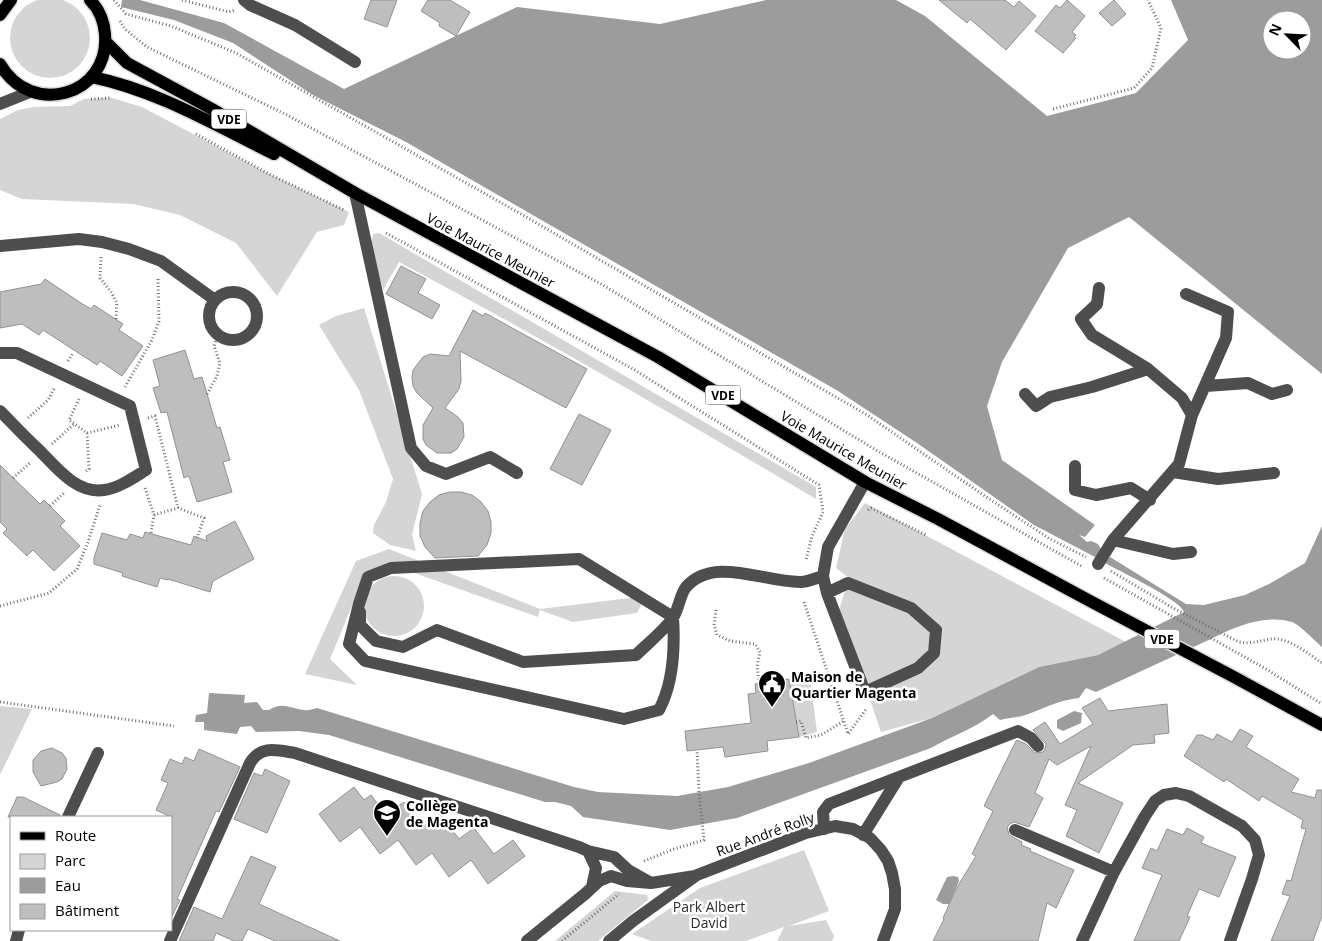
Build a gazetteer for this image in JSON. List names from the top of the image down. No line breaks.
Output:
{"streets":{"main road":["VDE","Voie Maurice Meunier"],"street":["Rue André Rolly"]},"parks":["Park Albert David"],"places":{"public building":["Maison de Quartier Magenta"],"school or university":["Collège de Magenta"]},"legend":["Route","Parc","Eau","Bâtiment"],"north":"top left"}
